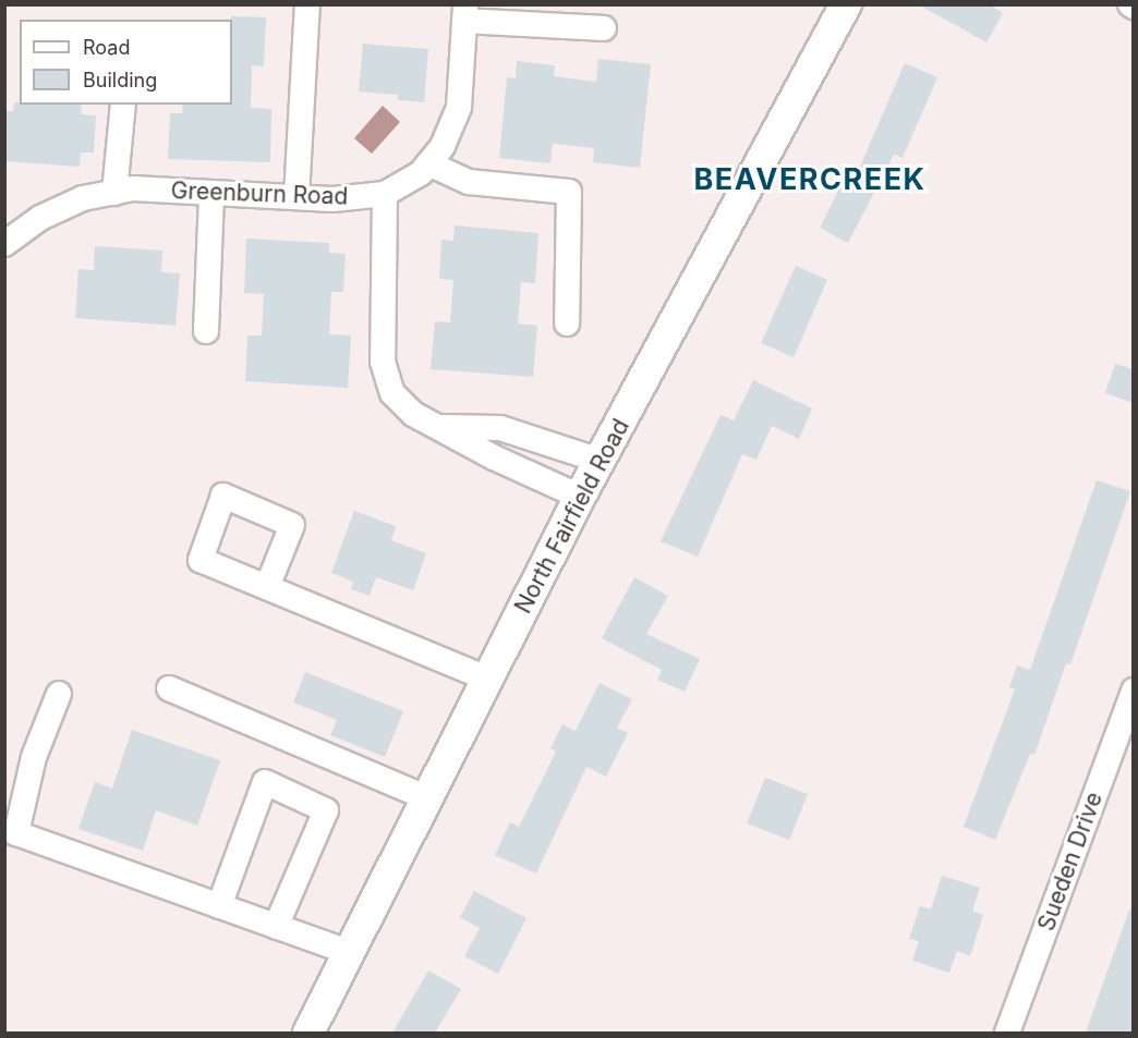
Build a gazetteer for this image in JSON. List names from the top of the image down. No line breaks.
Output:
{"streets":{"main road":["North Fairfield Road"],"street":["Greenburn Road","Sueden Drive"]},"districts":["BEAVERCREEK"],"legend":["Road","Building"]}
